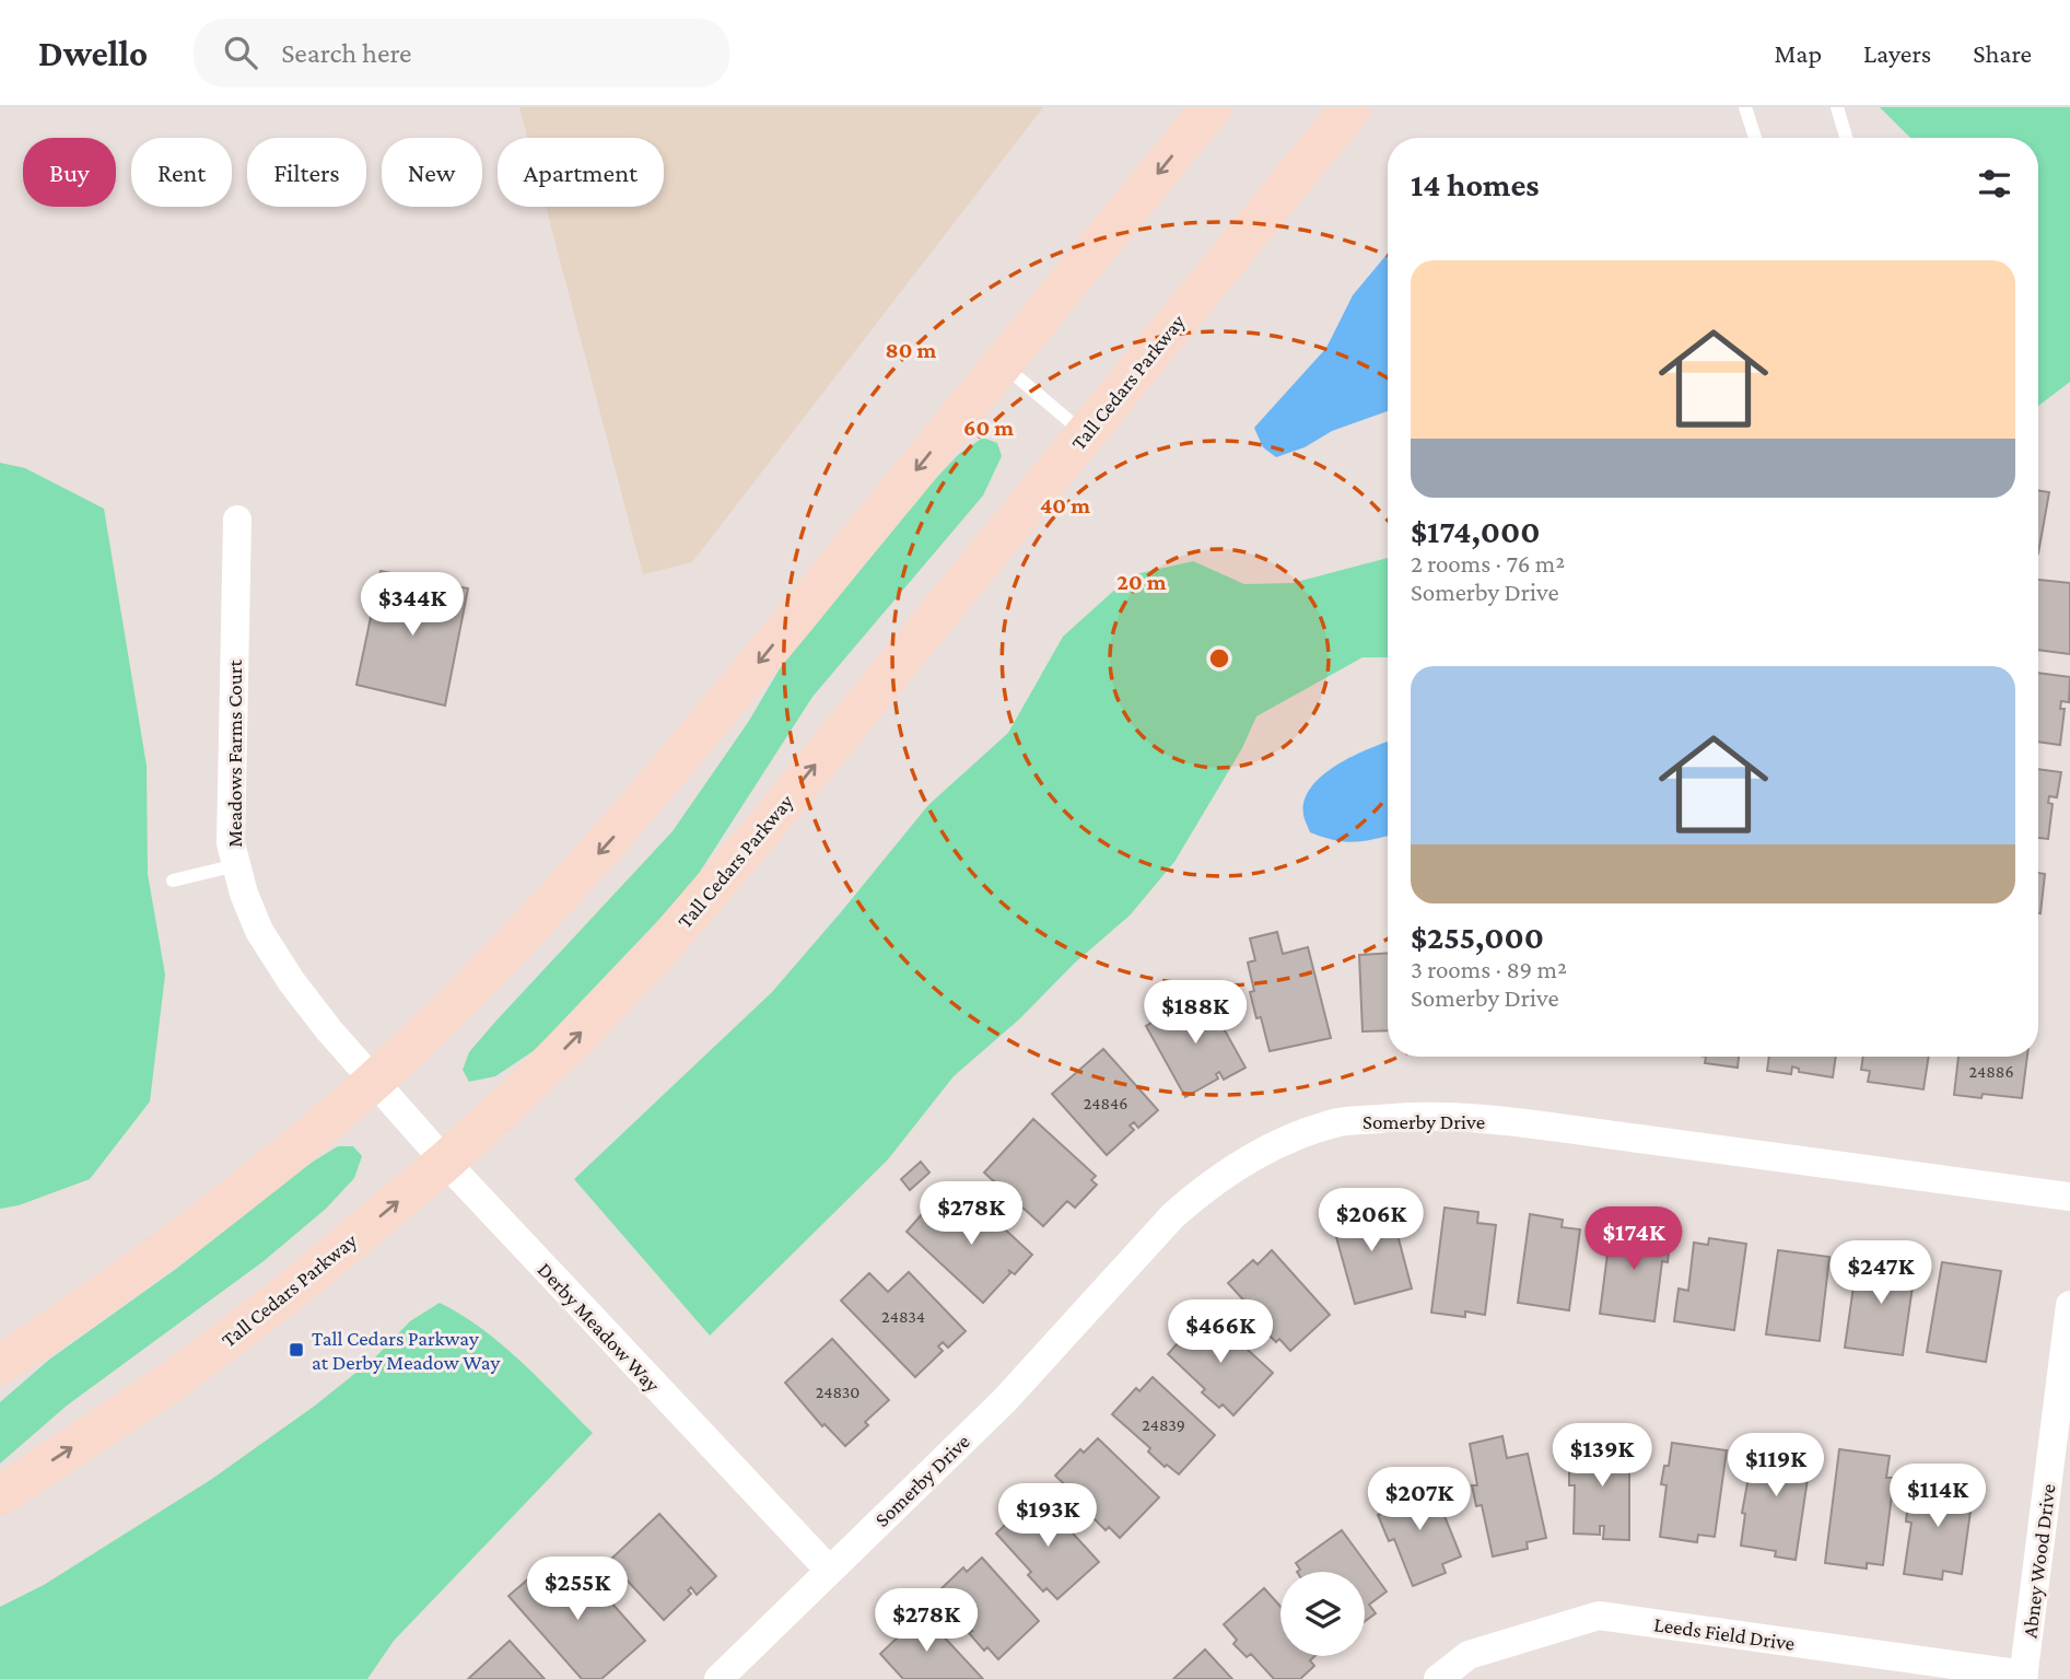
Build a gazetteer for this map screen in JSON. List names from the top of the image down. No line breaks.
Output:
{"streets":{"main road":["Tall Cedars Parkway"],"street":["Meadows Farms Court","Somerby Drive","Derby Meadow Way","Abney Wood Drive","Leeds Field Drive"]},"crossings":[["Tall Cedars Parkway","Derby Meadow Way"],["Meadows Farms Court","Derby Meadow Way"],["Somerby Drive","Derby Meadow Way"],["Abney Wood Drive","Leeds Field Drive"]],"places":{"transit":["Tall Cedars Parkway at Derby Meadow Way"]},"house_numbers":["24886","24846","24834","24830","24839"],"page":{"header":"Dwello","search":"Search here","nav":["Map","Layers","Share"],"chip":["Buy","Rent","Filters","New","Apartment"],"heading":"14 homes","list":[{"name":"$174,000","note":"2 rooms · 76 m² · Somerby Drive"},{"name":"$255,000","note":"3 rooms · 89 m² · Somerby Drive"}],"price":["$344K","$188K","$278K","$206K","$174K","$247K","$466K","$139K","$119K","$114K","$207K","$193K","$255K","$278K"]},"rings":["80 m","60 m","40 m","20 m"]}
